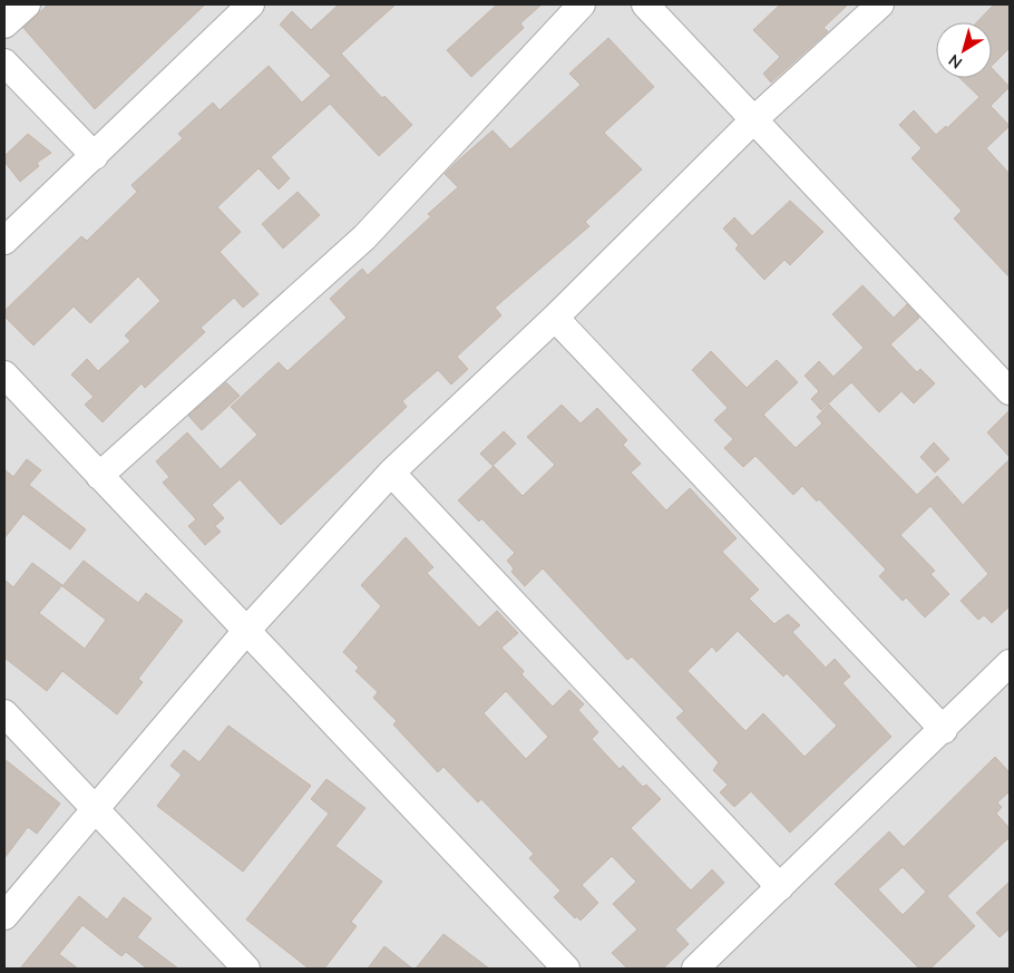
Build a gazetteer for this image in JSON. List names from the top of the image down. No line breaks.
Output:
{"north":"bottom left"}
